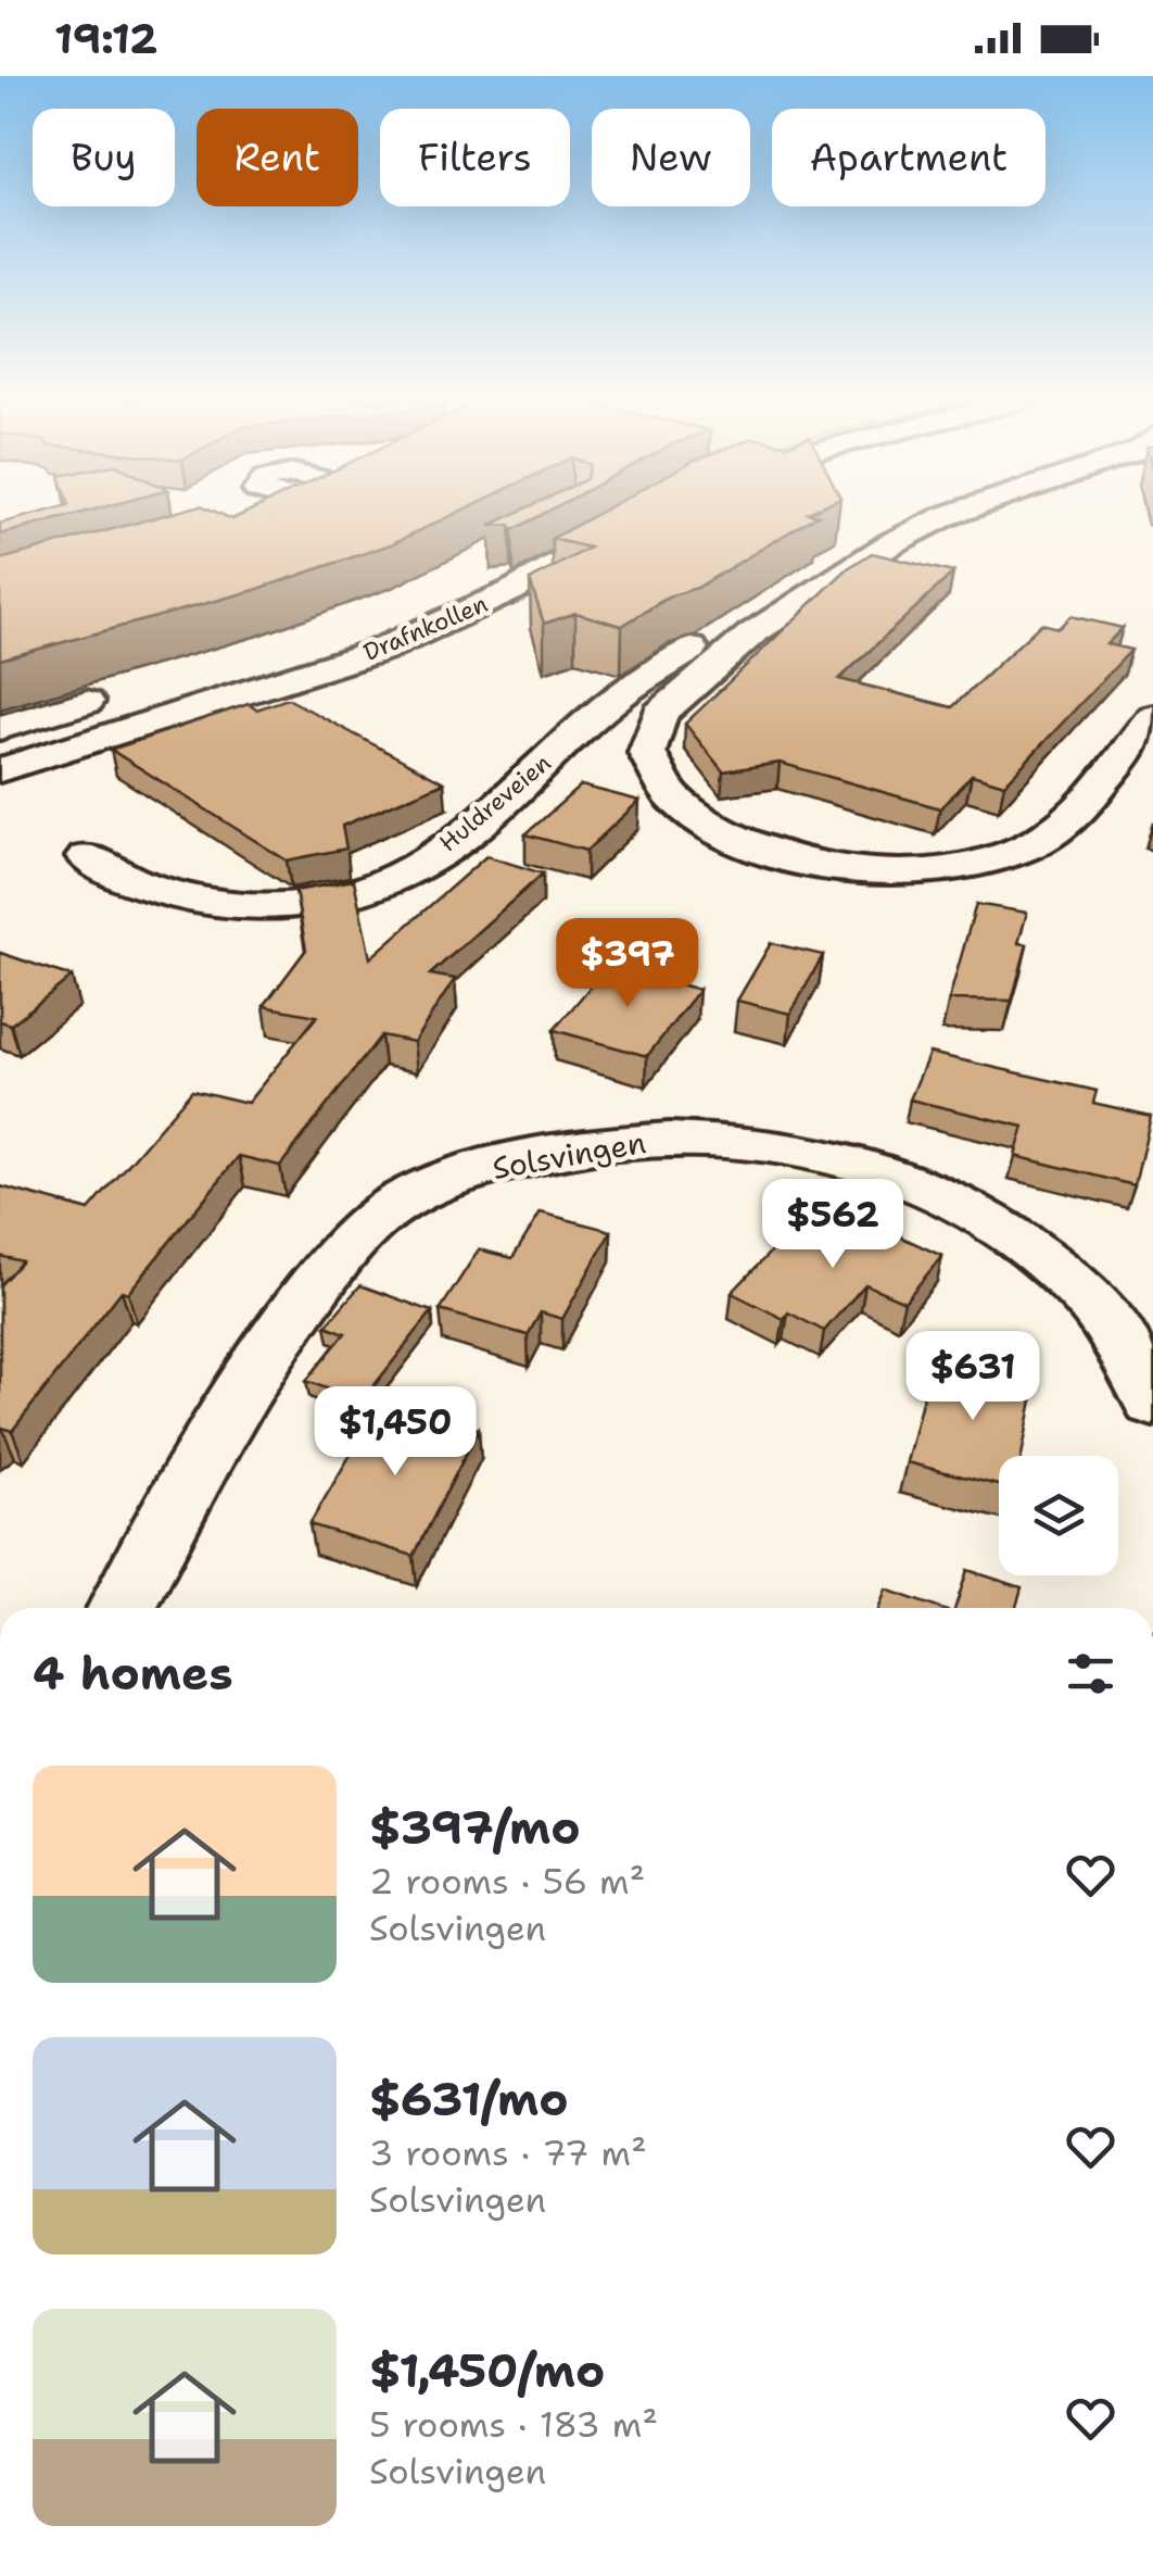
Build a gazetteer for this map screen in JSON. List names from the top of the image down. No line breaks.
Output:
{"streets":{"street":["Drafnkollen","Huldreveien","Solsvingen"]},"page":{"status":"19:12","chip":["Buy","Rent","Filters","New","Apartment"],"price":["$397","$562","$631","$1,450"],"heading":"4 homes","list":[{"name":"$397/mo","note":"2 rooms · 56 m² · Solsvingen"},{"name":"$631/mo","note":"3 rooms · 77 m² · Solsvingen"},{"name":"$1,450/mo","note":"5 rooms · 183 m² · Solsvingen"}]}}
